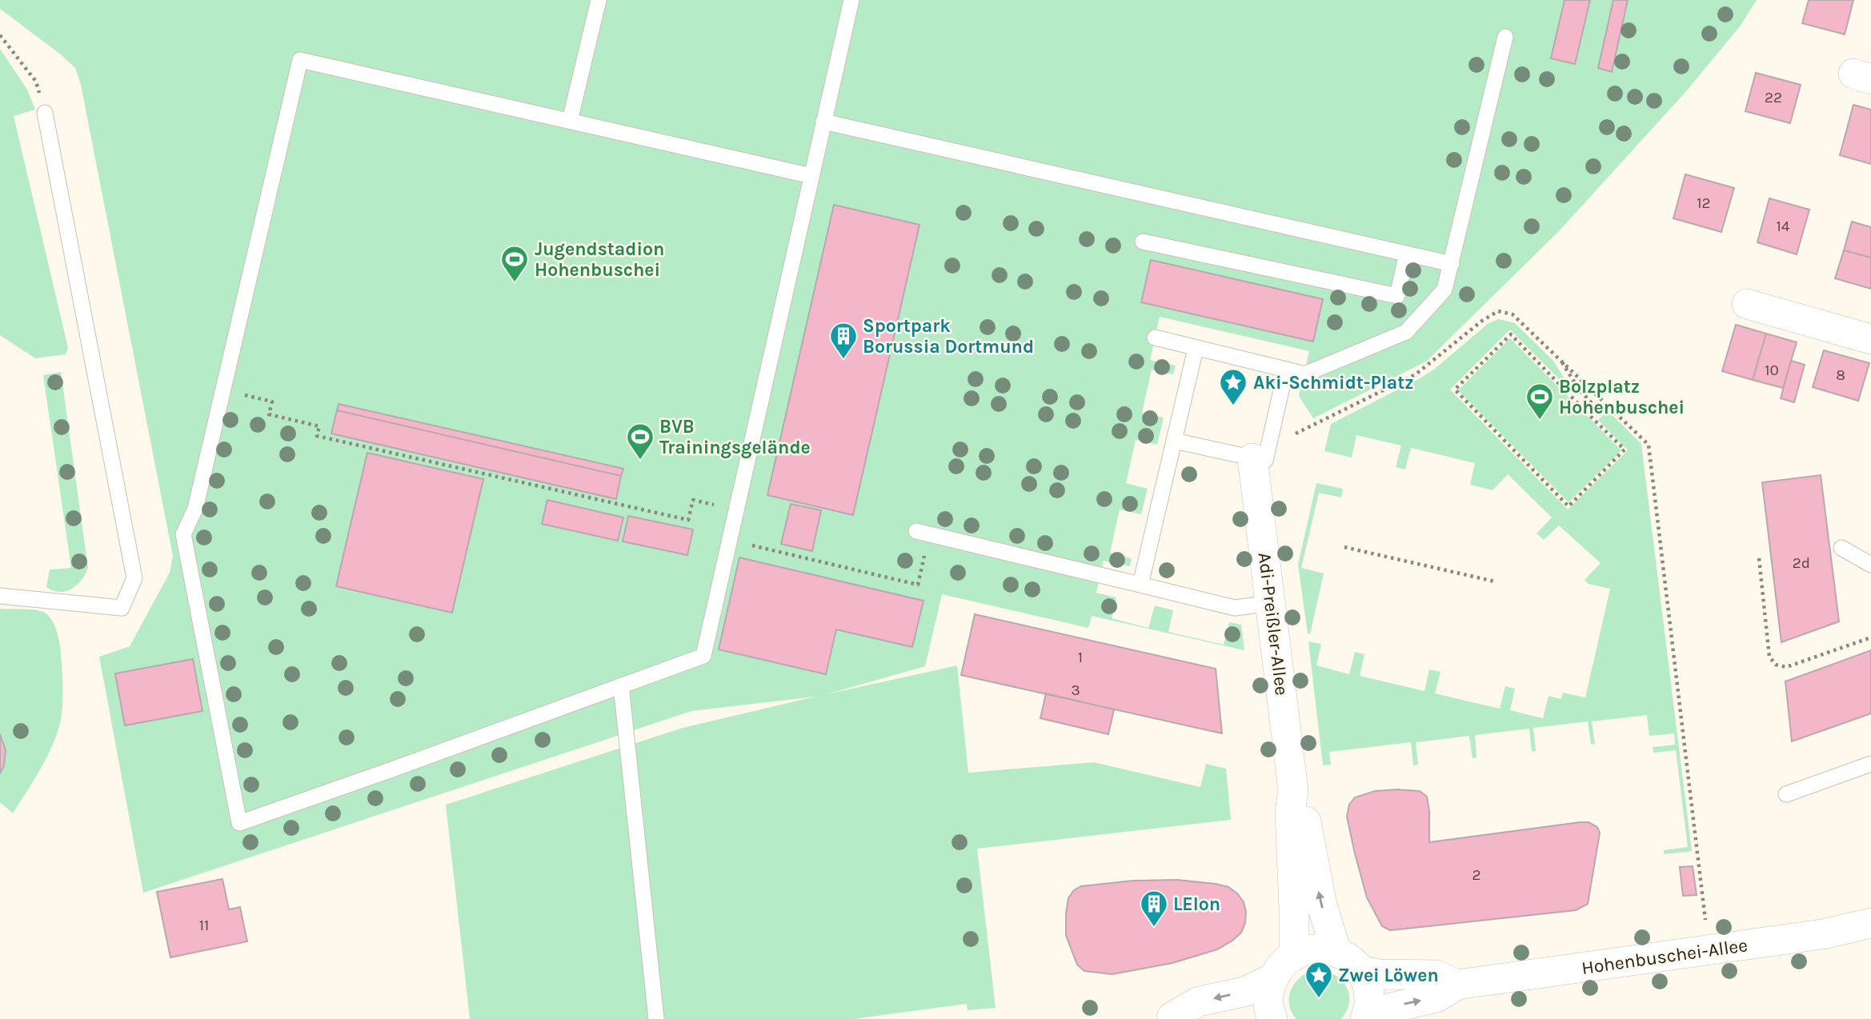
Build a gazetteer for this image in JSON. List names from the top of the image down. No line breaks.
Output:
{"streets":{"street":["Adi-Preißler-Allee","Hohenbuschei-Allee"]},"places":{"sports":["Jugendstadion Hohenbuschei","Bolzplatz Hohenbuschei","BVB Trainingsgelände"],"building":["Sportpark Borussia Dortmund","LEIon"],"place":["Aki-Schmidt-Platz","Zwei Löwen"]},"house_numbers":["22","12","14","10","8","2d","1","3","2","11"]}
